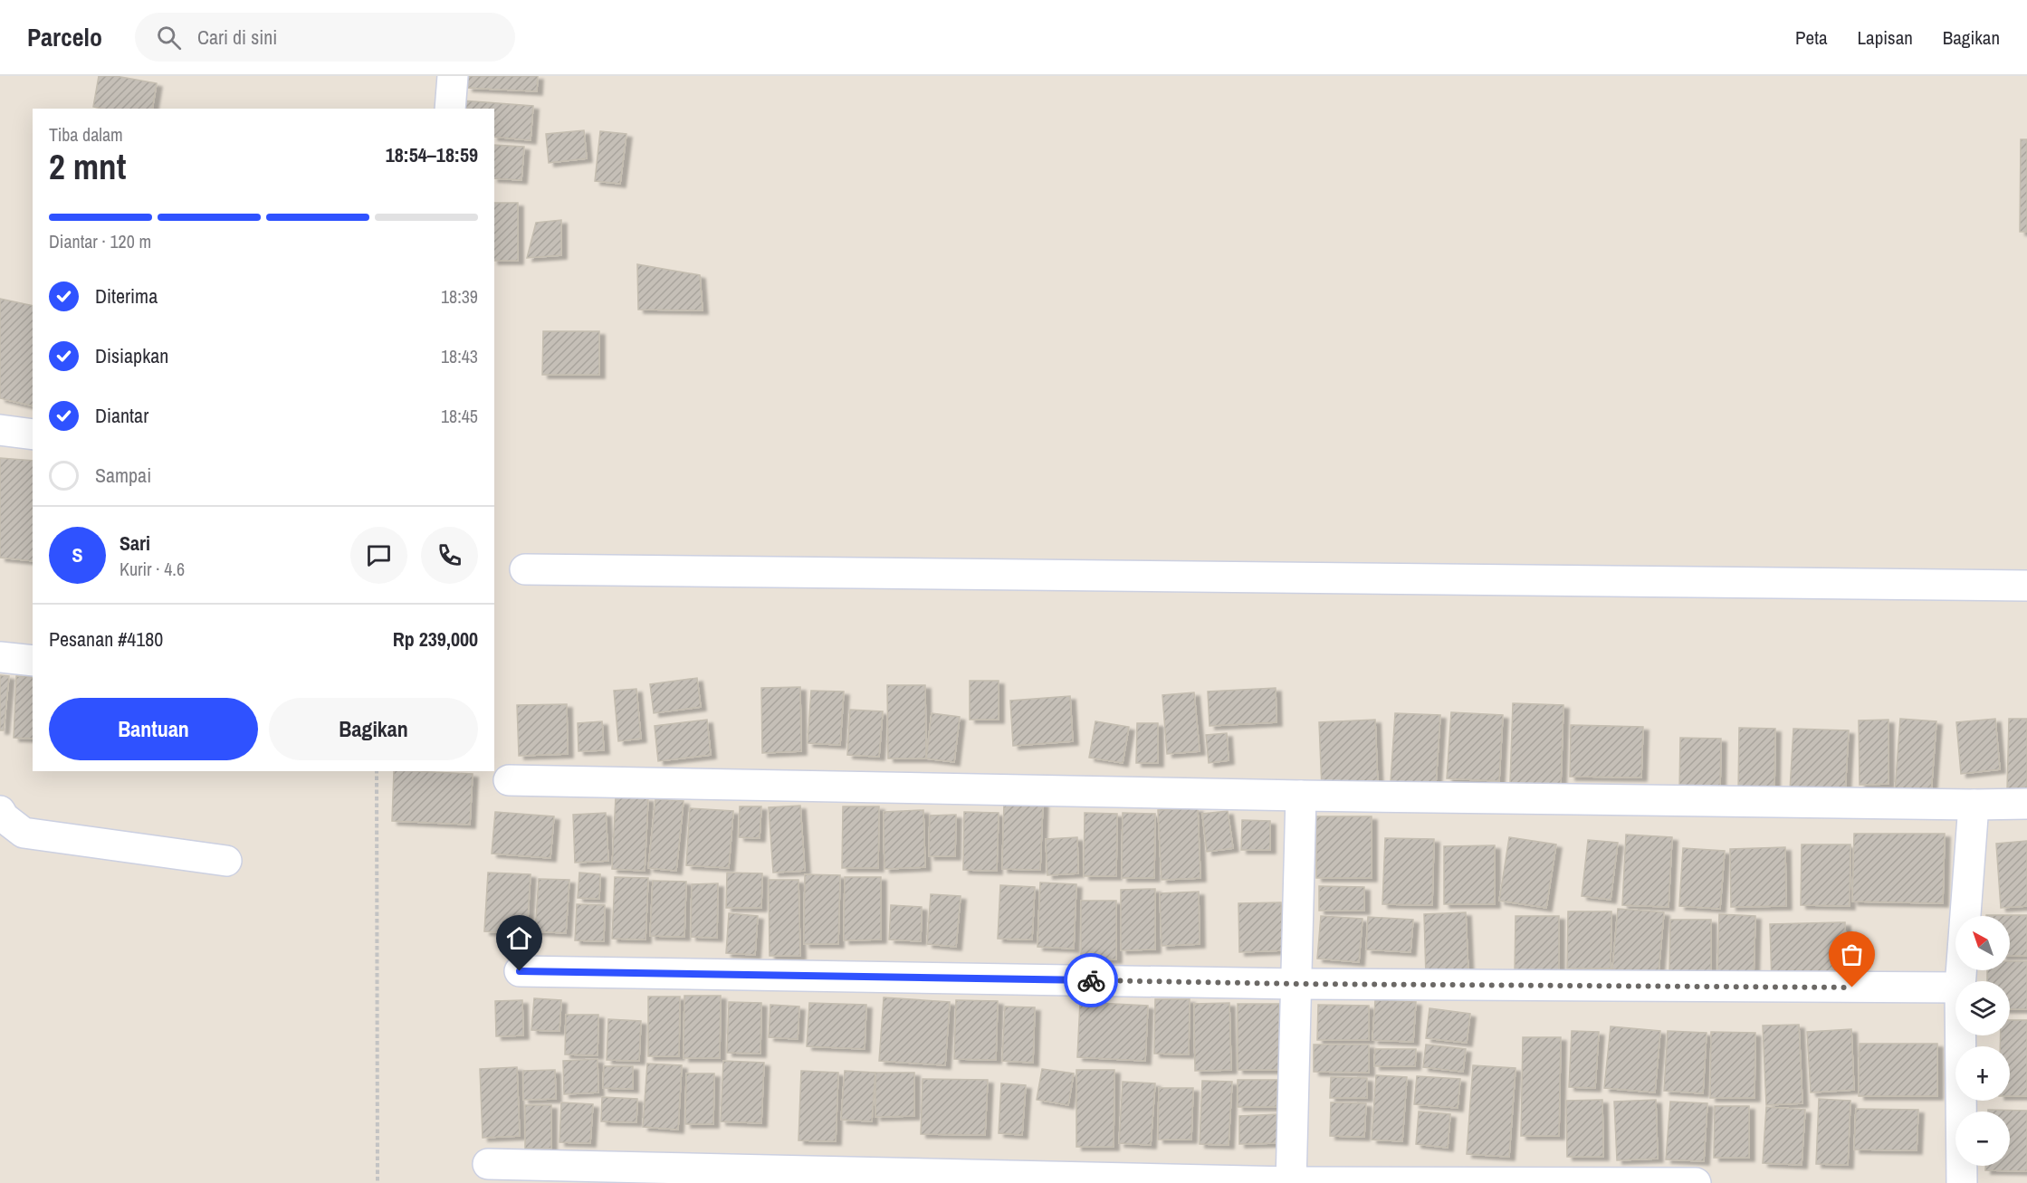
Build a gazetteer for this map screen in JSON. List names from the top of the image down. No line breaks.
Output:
{"north":"top left","page":{"header":"Parcelo","search":"Cari di sini","nav":["Peta","Lapisan","Bagikan"],"heading":["2 mnt","Tiba dalam","18:54–18:59"],"panel":["Sari","Kurir · 4.6","Pesanan #4180","Rp 239,000"],"bar":"Diantar · 120 m","list":[["Diterima","18:39"],["Disiapkan","18:43"],["Diantar","18:45"],"Sampai"],"round":"S","buttons":["Bantuan","Bagikan"],"map_buttons":["+","−"]}}
